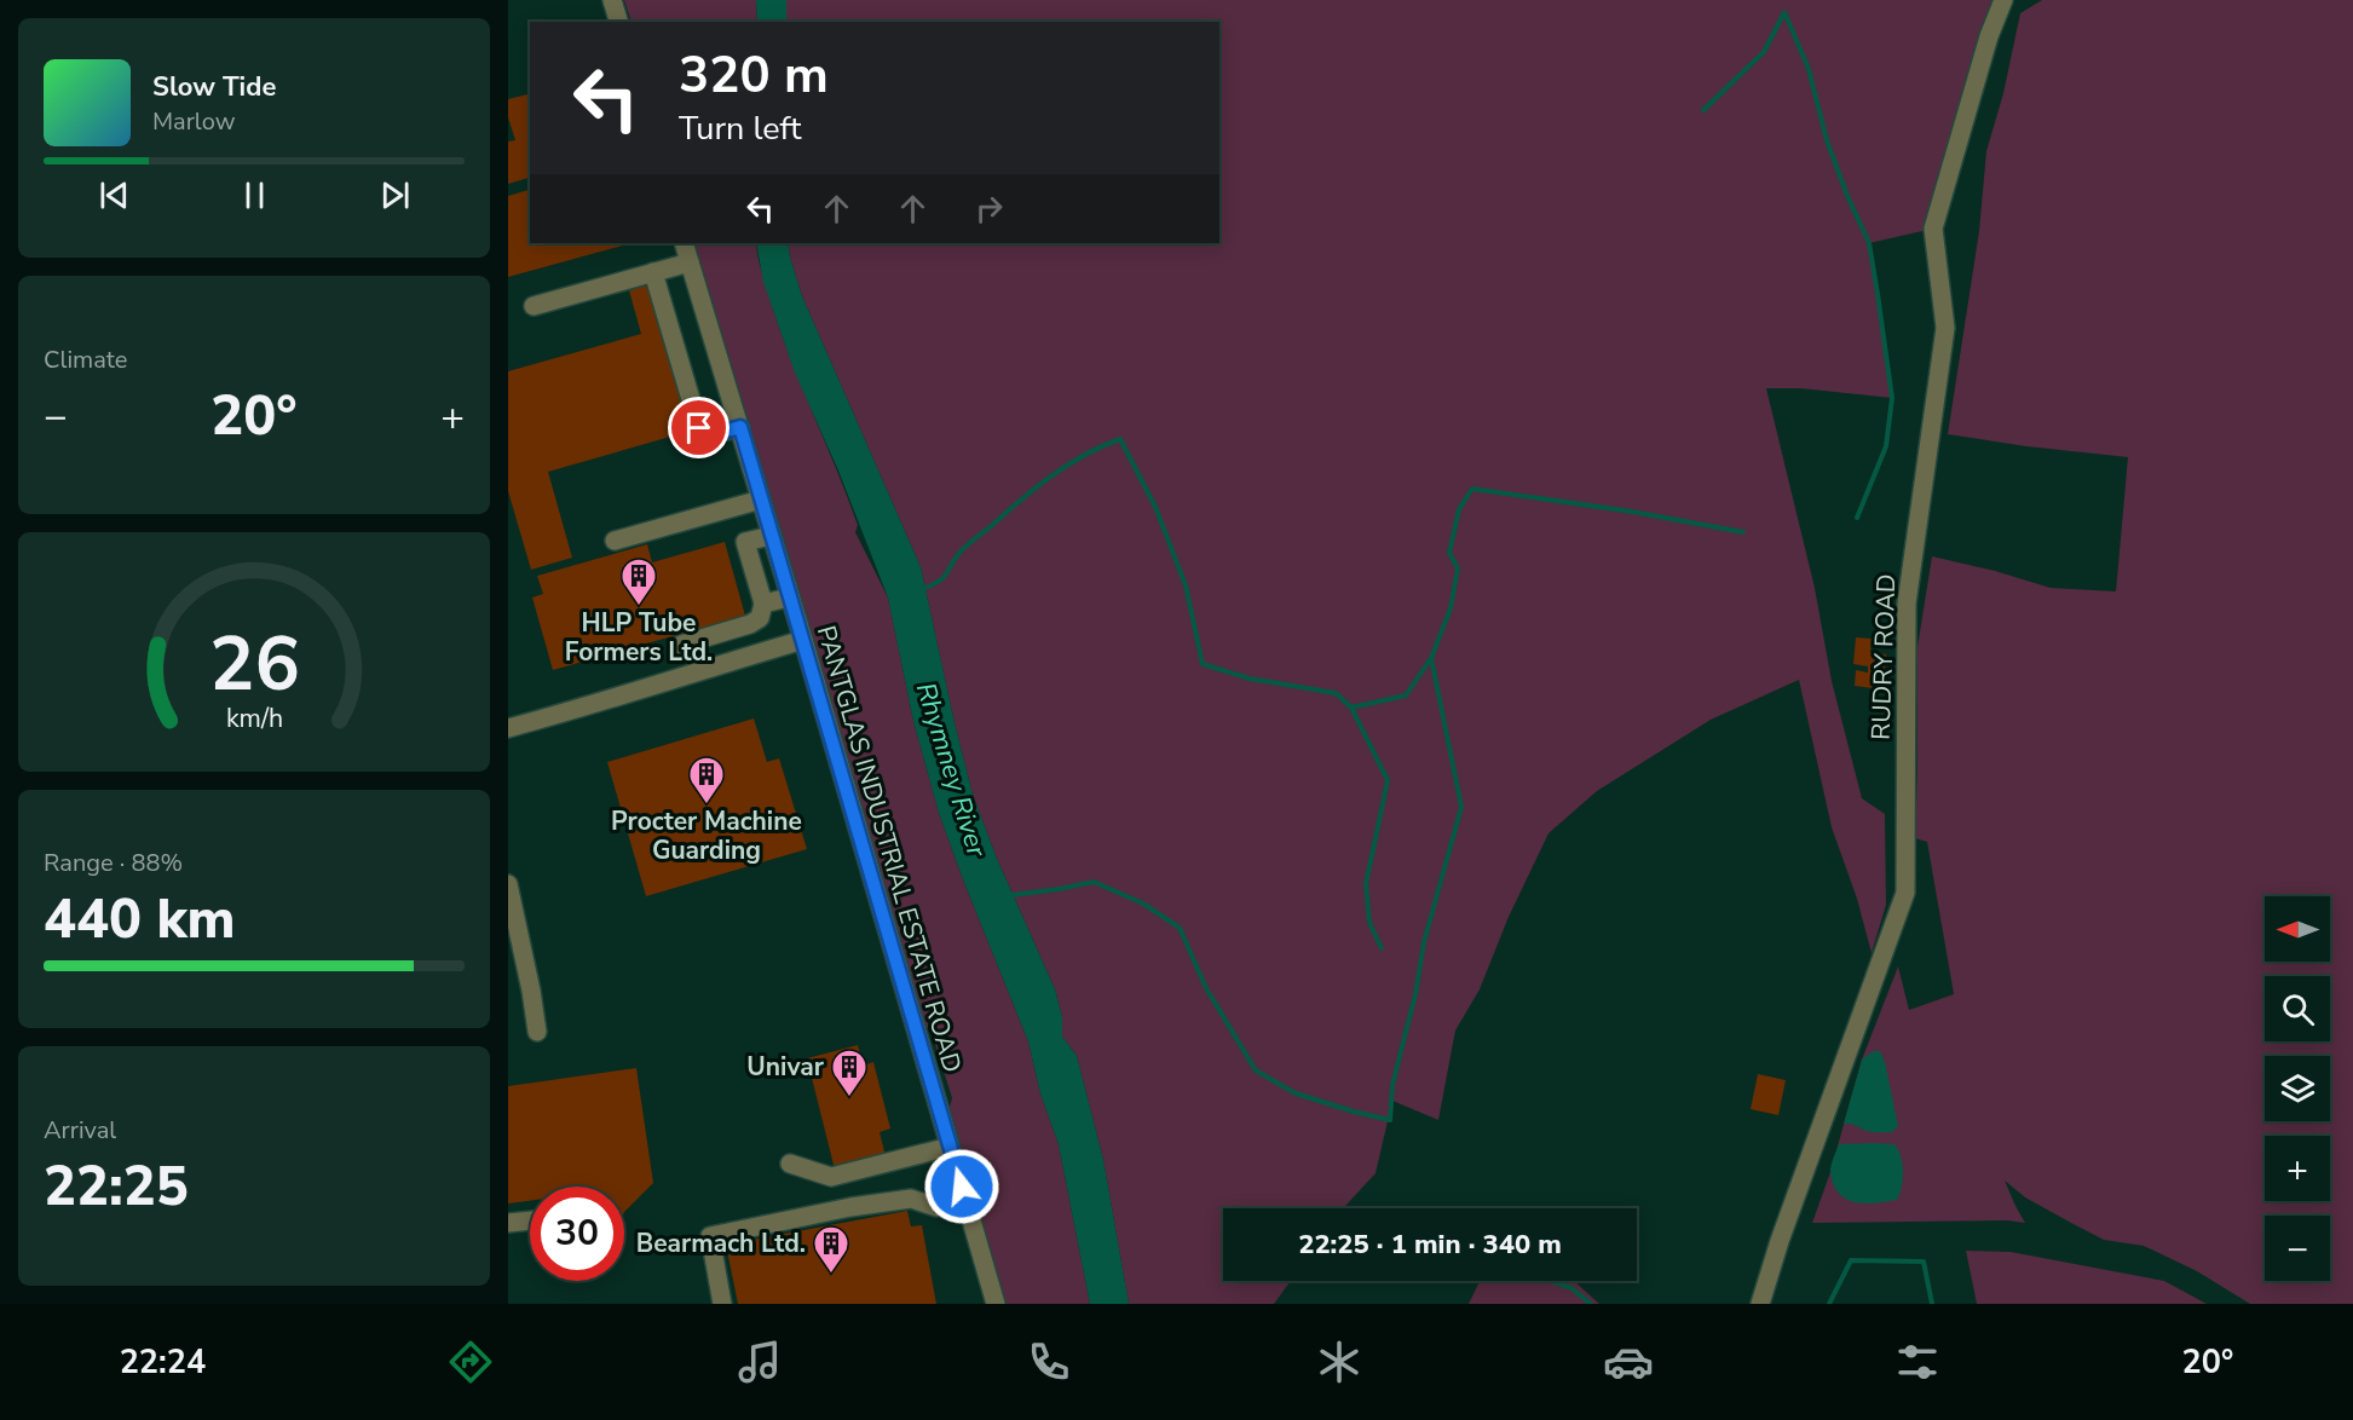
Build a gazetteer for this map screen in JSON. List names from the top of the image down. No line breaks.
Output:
{"streets":{"street":["RUDRY ROAD","PANTGLAS INDUSTRIAL ESTATE ROAD"]},"water":["Rhymney River"],"places":{"building":["HLP Tube Formers Ltd.","Procter Machine Guarding","Univar","Bearmach Ltd."]},"north":"left","page":{"turn":["320 m","Turn left"],"song":["Slow Tide","Marlow"],"tile":["Climate",["Range · 88%","440 km"],["Arrival","22:25"]],"heat":["−","20°","+"],"map_buttons":["+","−"],"limit":"30","trip":"22:25 · 1 min · 340 m","tabs":["22:24","20°"],"gauge":["26","km/h"]}}
